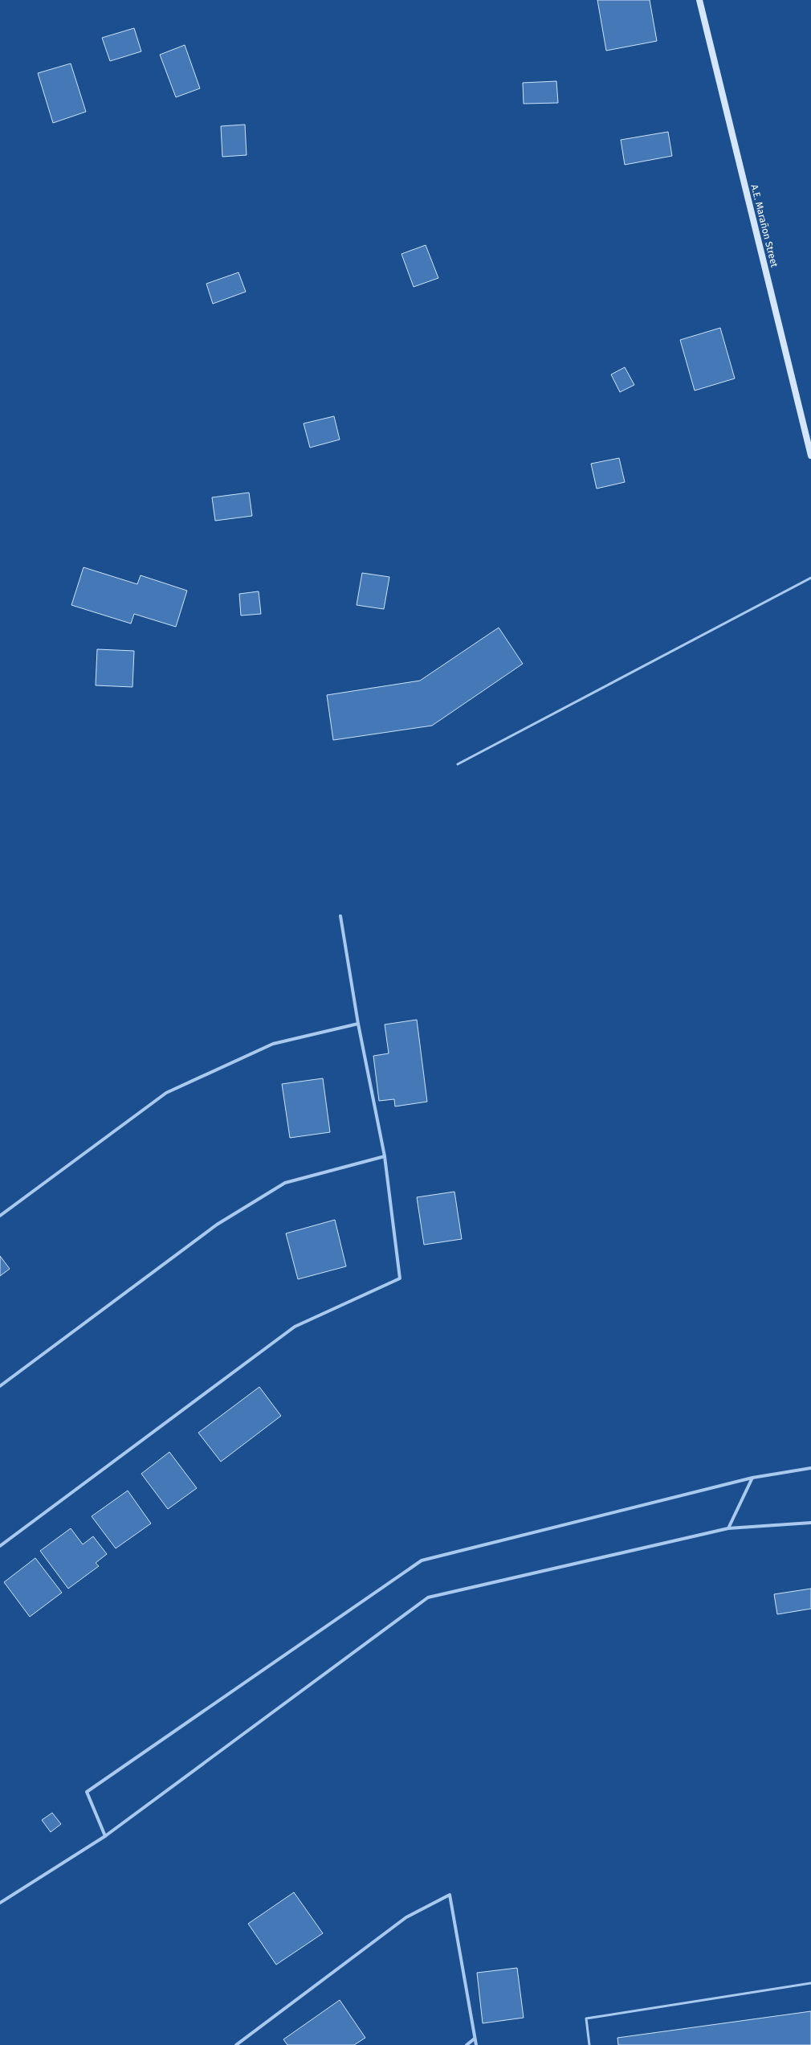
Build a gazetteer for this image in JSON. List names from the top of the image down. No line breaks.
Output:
{"streets":{"main road":["A.E. Marañon Street"]}}
